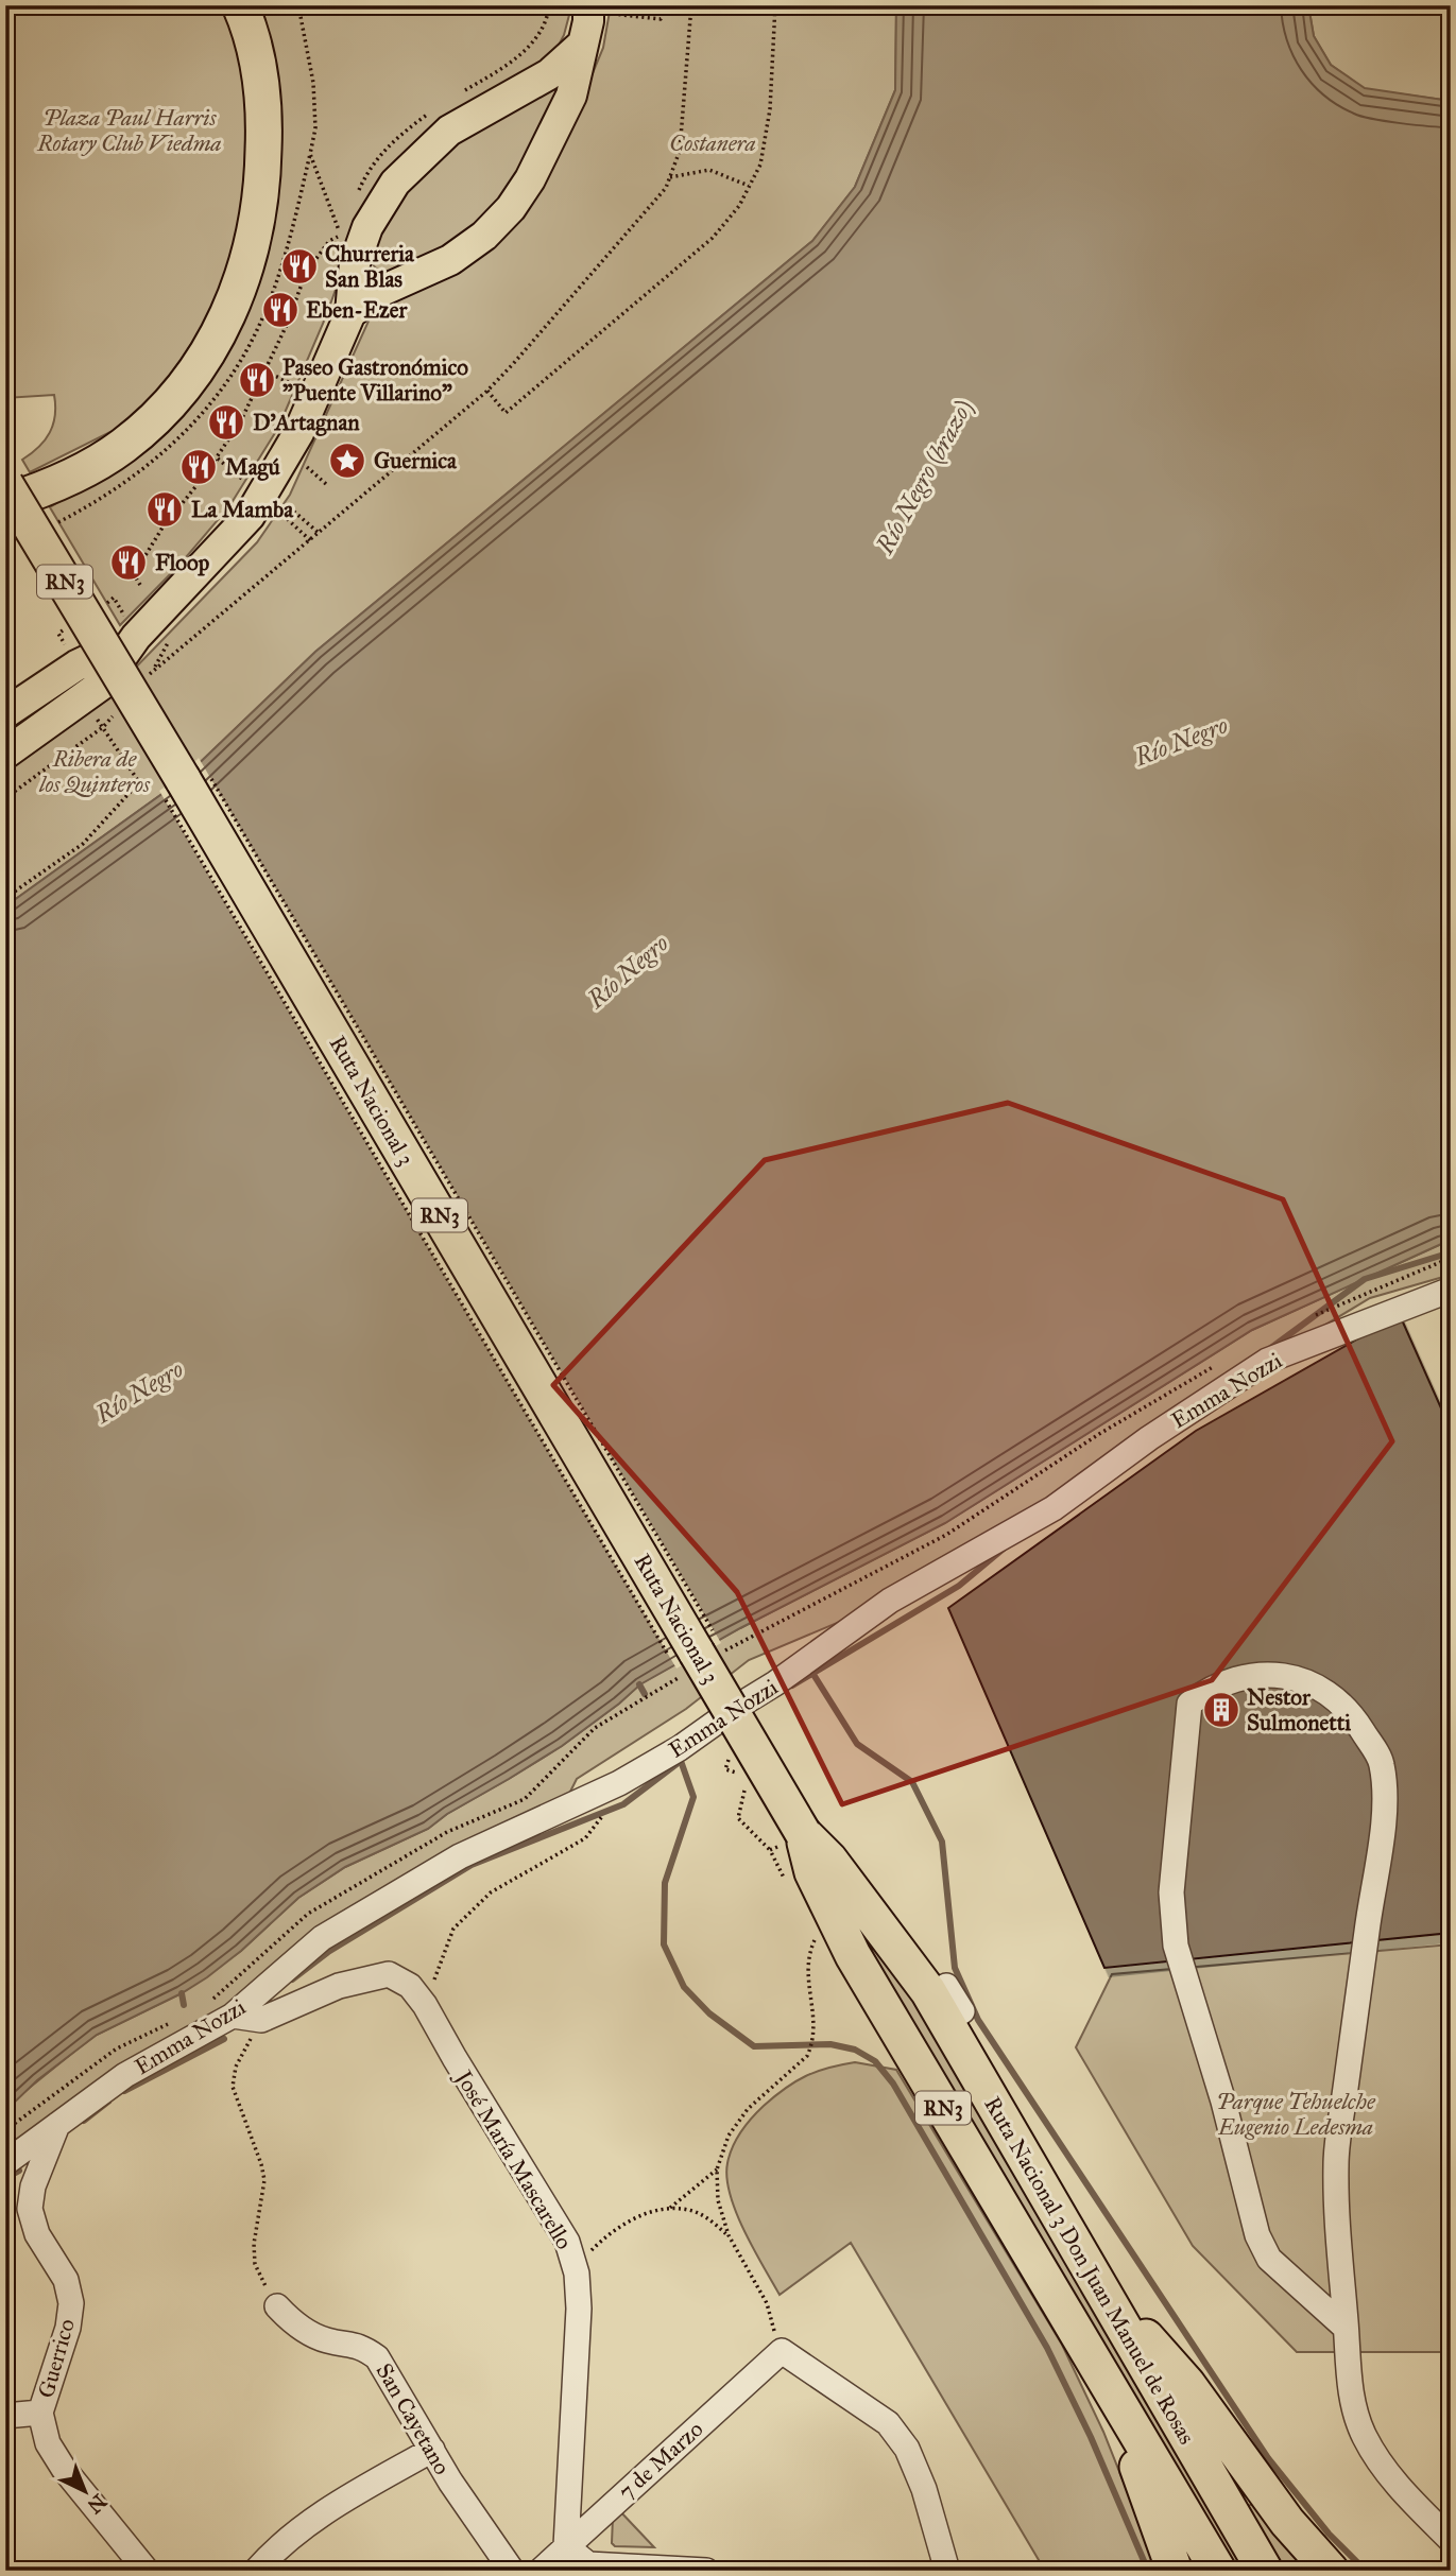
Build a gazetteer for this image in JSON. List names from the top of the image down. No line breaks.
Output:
{"streets":{"highway":["RN3","Ruta Nacional 3","Ruta Nacional 3 Don Juan Manuel de Rosas"],"street":["Emma Nozzi","José María Mascarello","Guerrico","San Cayetano","7 de Marzo"]},"crossings":[["Ruta Nacional 3","Ruta Nacional 3 Don Juan Manuel de Rosas"],["Emma Nozzi","Guerrico"],["José María Mascarello","7 de Marzo"]],"water":["Río Negro (brazo)","Río Negro"],"parks":["Plaza Paul Harris Rotary Club Viedma","Costanera","Ribera de los Quinteros","Parque Tehuelche Eugenio Ledesma"],"places":{"restaurant":["Churreria San Blas","Eben-Ezer","Paseo Gastronómico \"Puente Villarino\"","D'Artagnan","Magú","La Mamba","Floop"],"place":["Guernica"],"building":["Nestor Sulmonetti"]},"north":"bottom right"}
